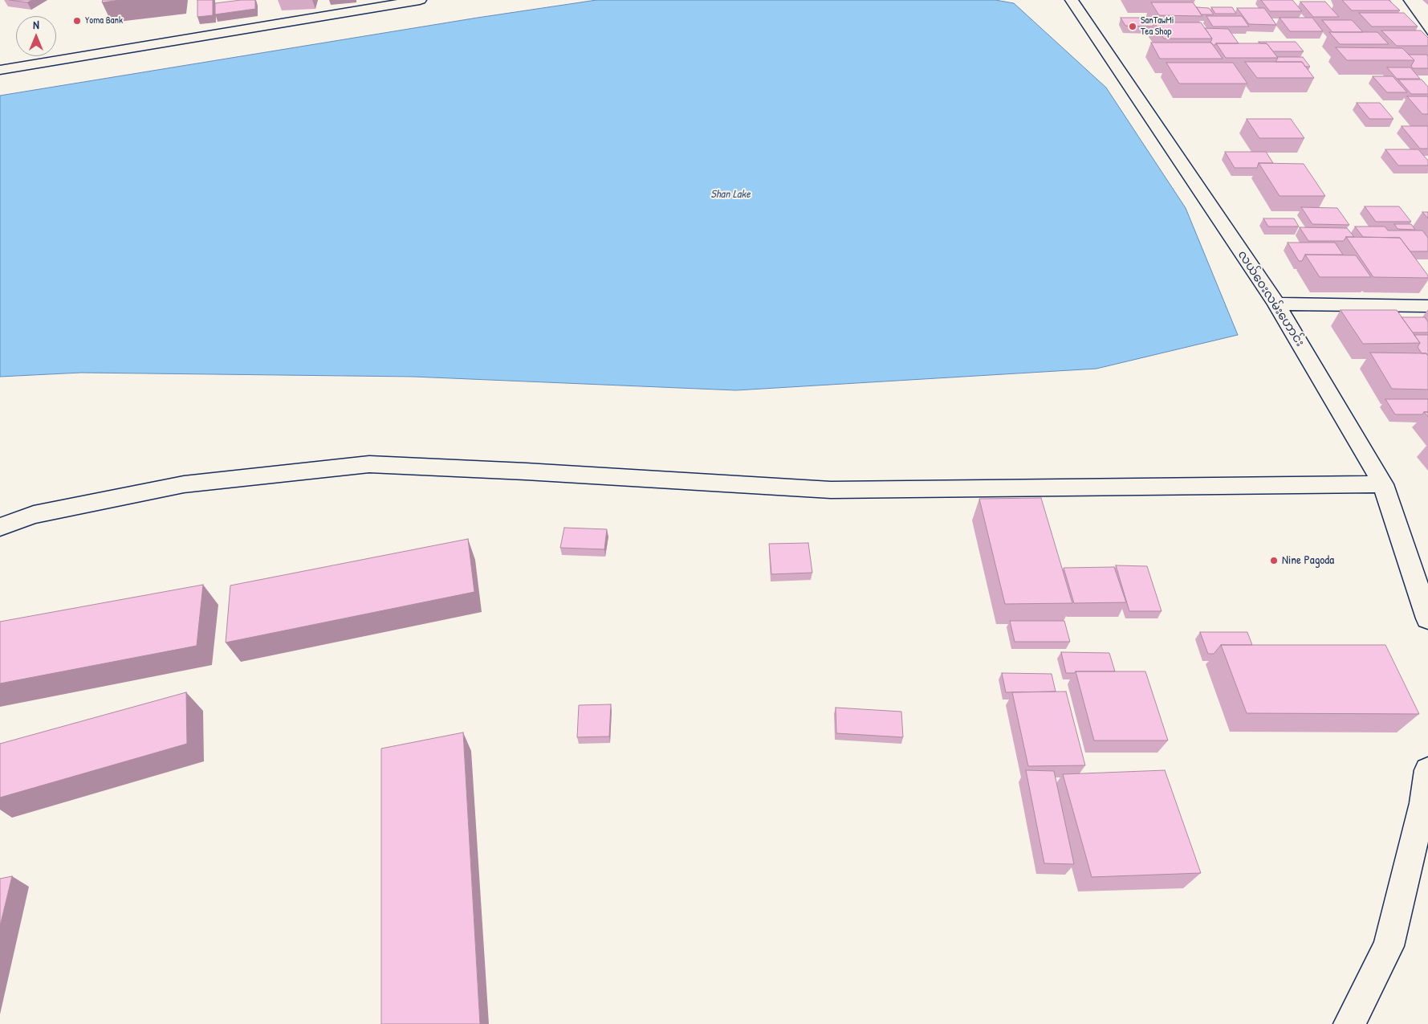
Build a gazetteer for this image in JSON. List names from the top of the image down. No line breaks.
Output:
{"streets":{"street":["လယ်ဝေးလမ်းဟောင်း"]},"water":["Shan Lake"],"places":["Yoma Bank","SanTawMi Tea Shop","Nine Pagoda"],"north":"top"}
